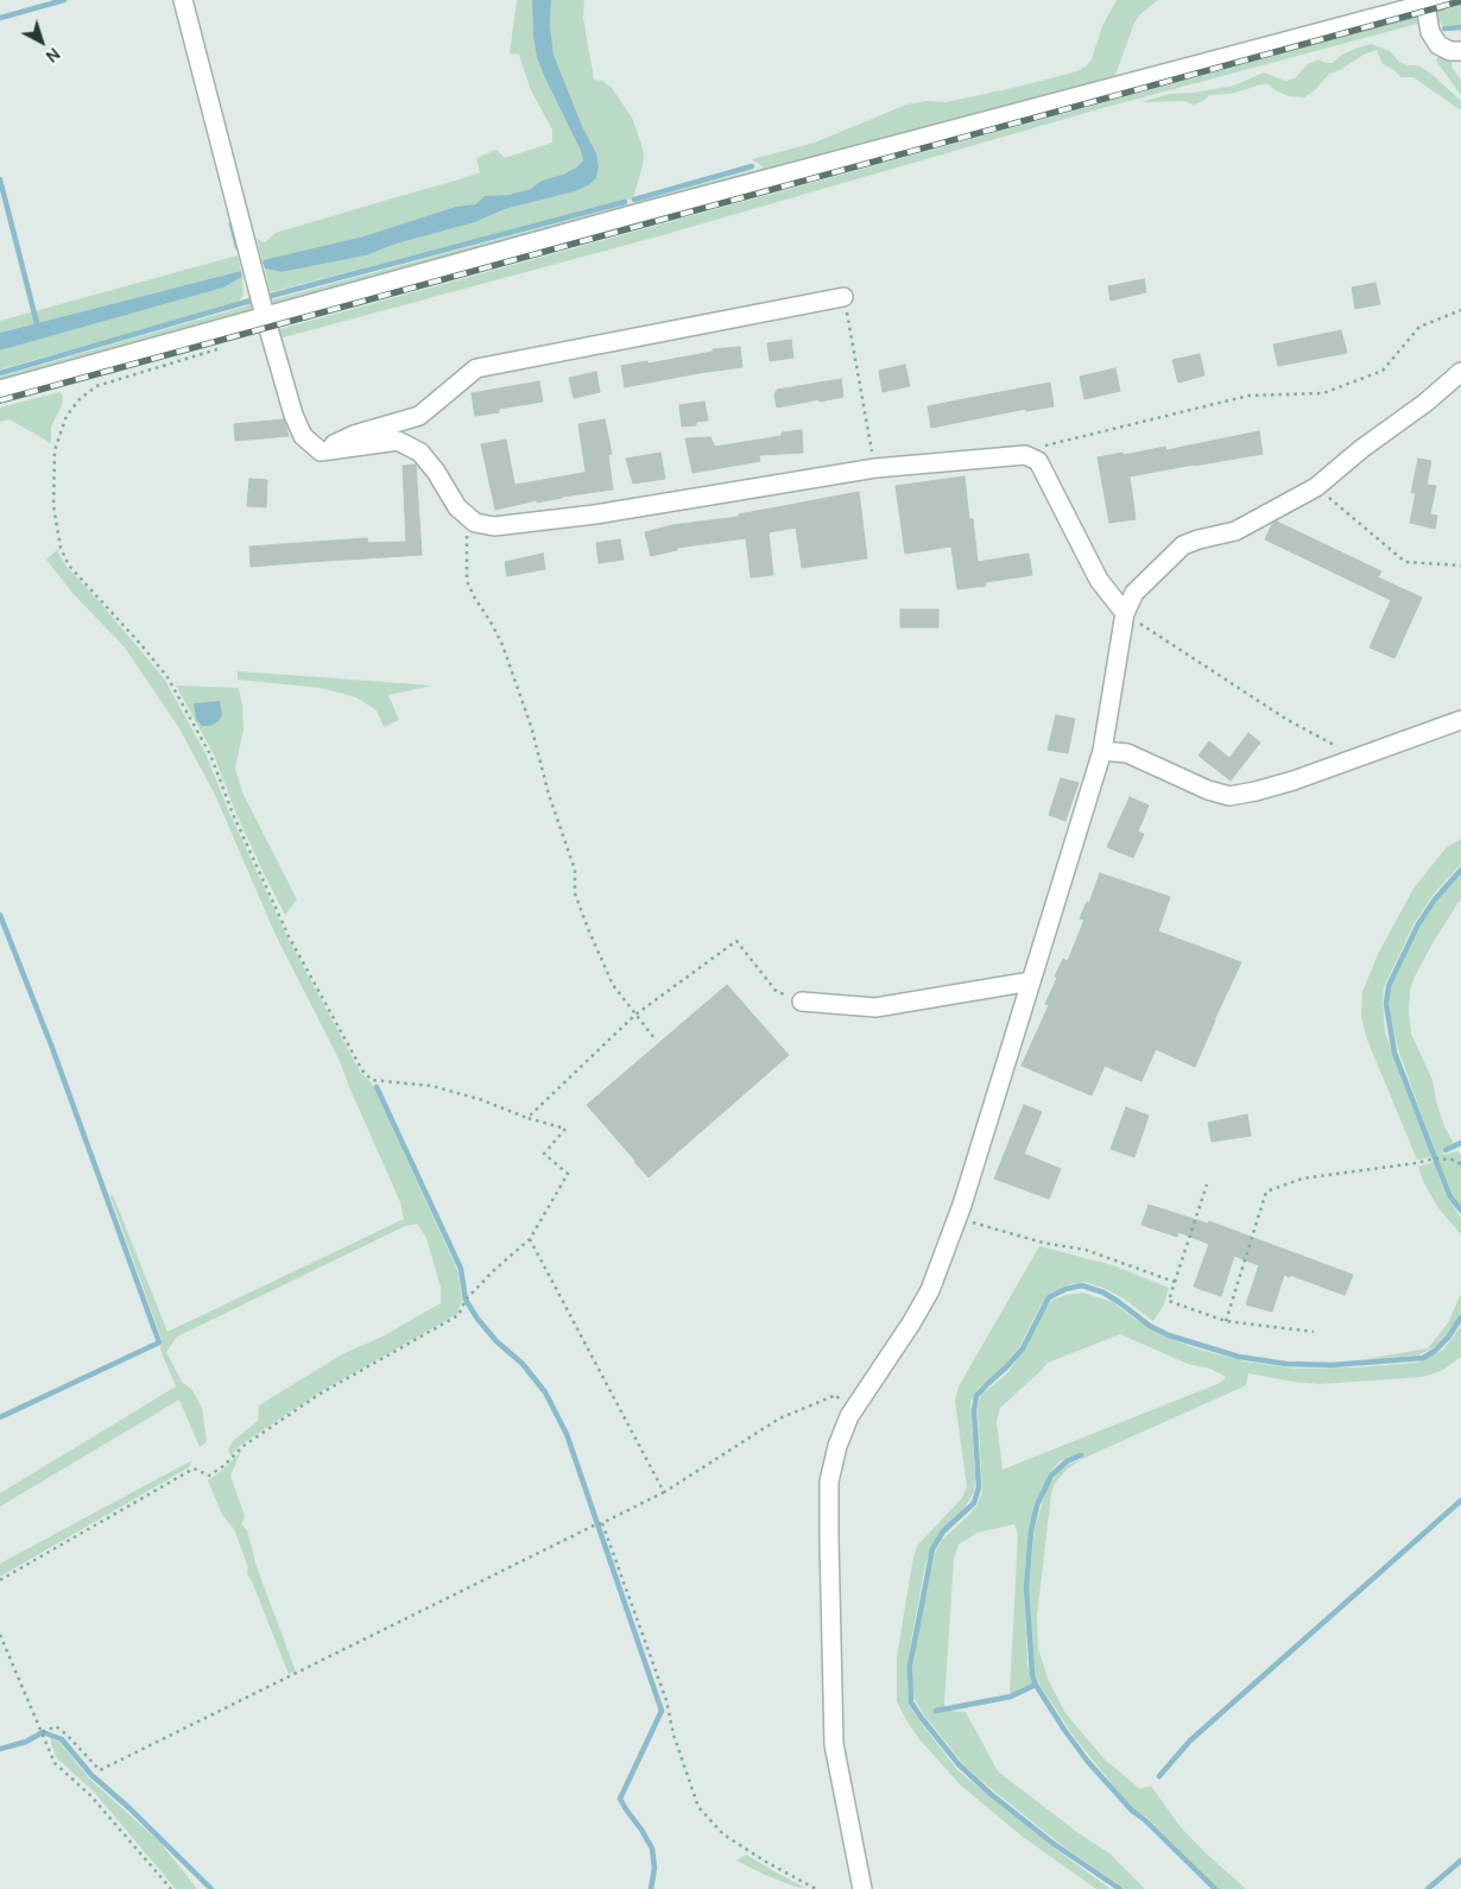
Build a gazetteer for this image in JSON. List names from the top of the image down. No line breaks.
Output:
{"north":"bottom right"}
